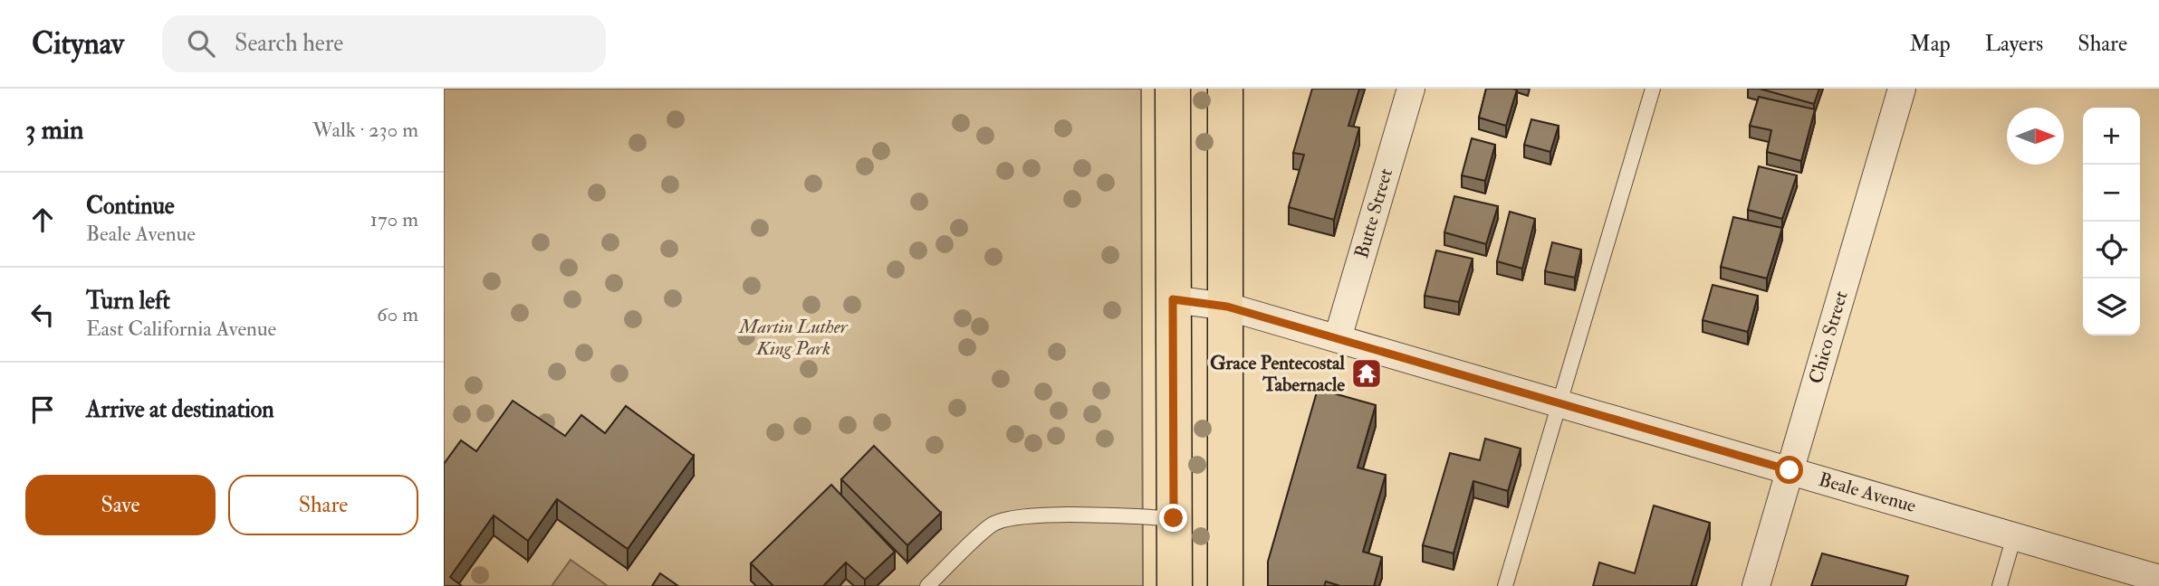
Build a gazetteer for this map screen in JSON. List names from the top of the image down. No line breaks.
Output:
{"streets":{"street":["Butte Street","Chico Street","Beale Avenue"]},"crossings":[["Butte Street","Beale Avenue"],["Chico Street","Beale Avenue"]],"parks":["Martin Luther King Park"],"places":{"temple":["Grace Pentecostal Tabernacle"]},"north":"right","page":{"header":"Citynav","search":"Search here","nav":["Map","Layers","Share"],"heading":["3 min","Walk · 230 m"],"map_buttons":["+","−"],"list":[["Continue","Beale Avenue","170 m"],["Turn left","East California Avenue","60 m"],"Arrive at destination"],"buttons":["Save","Share"]}}
